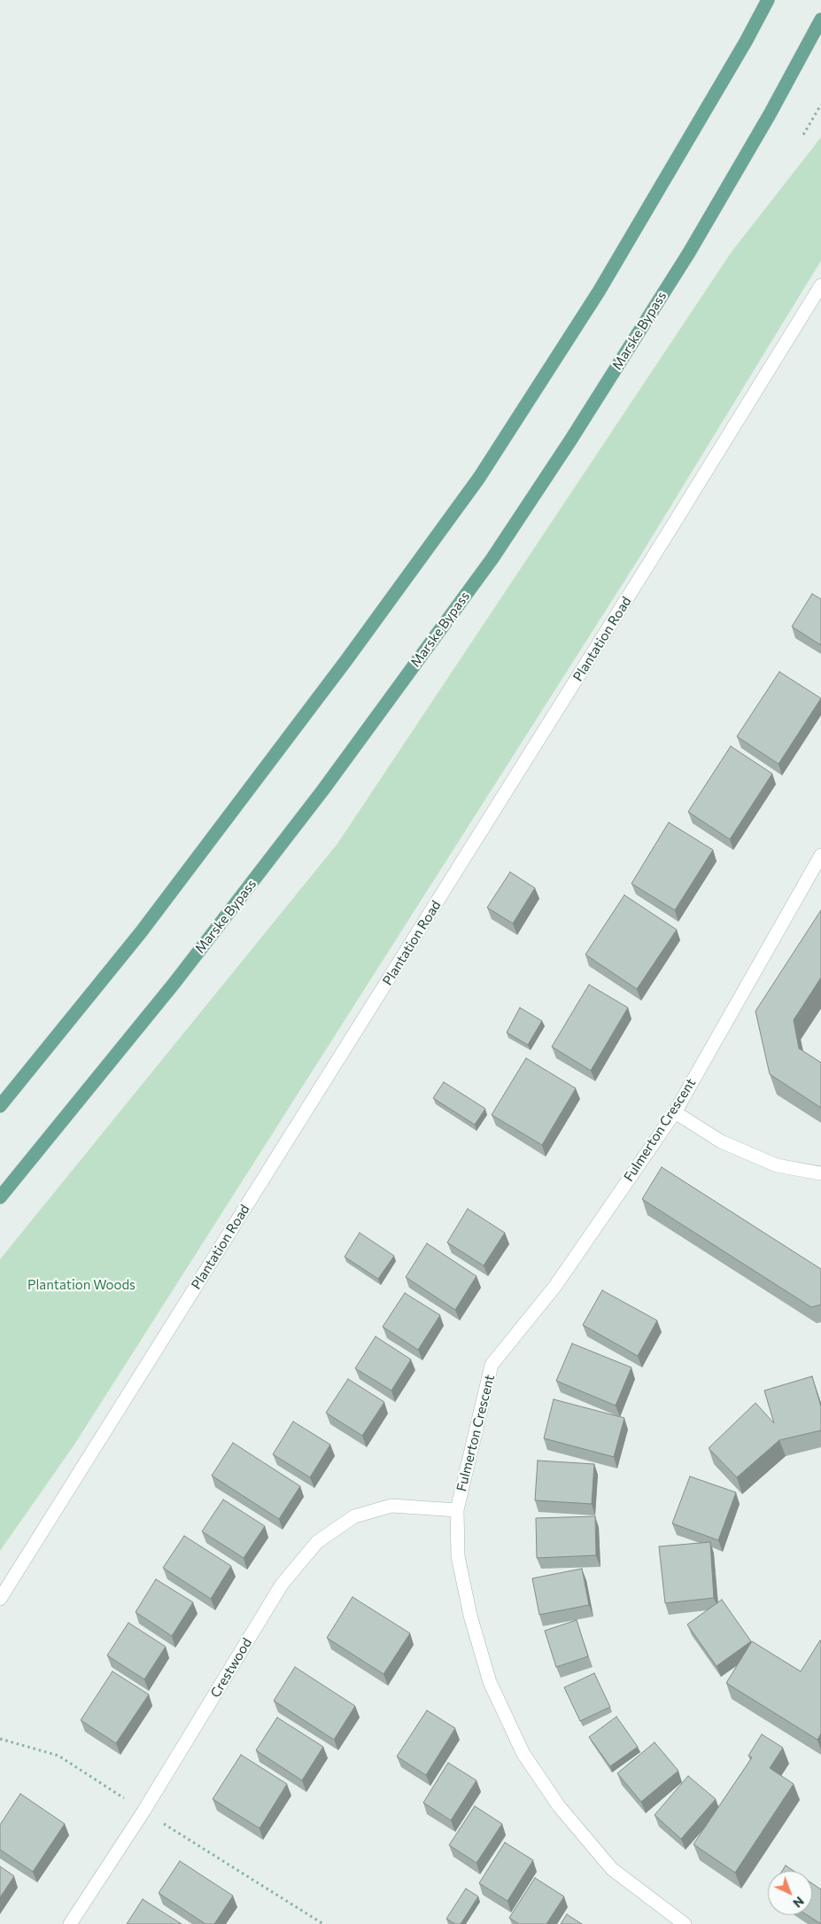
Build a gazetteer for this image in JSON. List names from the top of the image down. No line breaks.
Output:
{"streets":{"main road":["Marske Bypass"],"street":["Plantation Road","Fulmerton Crescent","Crestwood"]},"crossings":[["Fulmerton Crescent","Crestwood"]],"parks":["Plantation Woods"],"north":"bottom right"}
